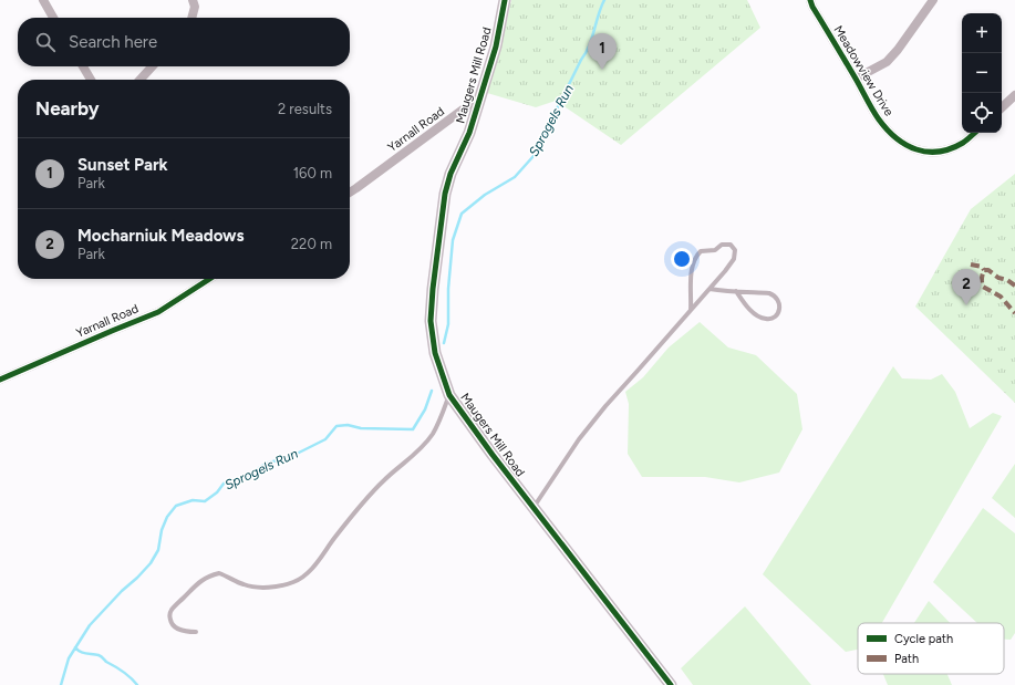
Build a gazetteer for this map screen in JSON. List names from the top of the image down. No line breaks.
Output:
{"streets":{"street":["Meadowview Drive","Maugers Mill Road","Yarnall Road"]},"crossings":[["Maugers Mill Road","Yarnall Road"]],"water":["Sprogels Run"],"legend":["Cycle path","Path"],"page":{"map_buttons":["+","−"],"search":"Search here","pins":["1","2"],"heading":["Nearby","2 results"],"list":[{"mark":"1","name":"Sunset Park","note":"Park","value":"160 m"},{"mark":"2","name":"Mocharniuk Meadows","note":"Park","value":"220 m"}]}}
